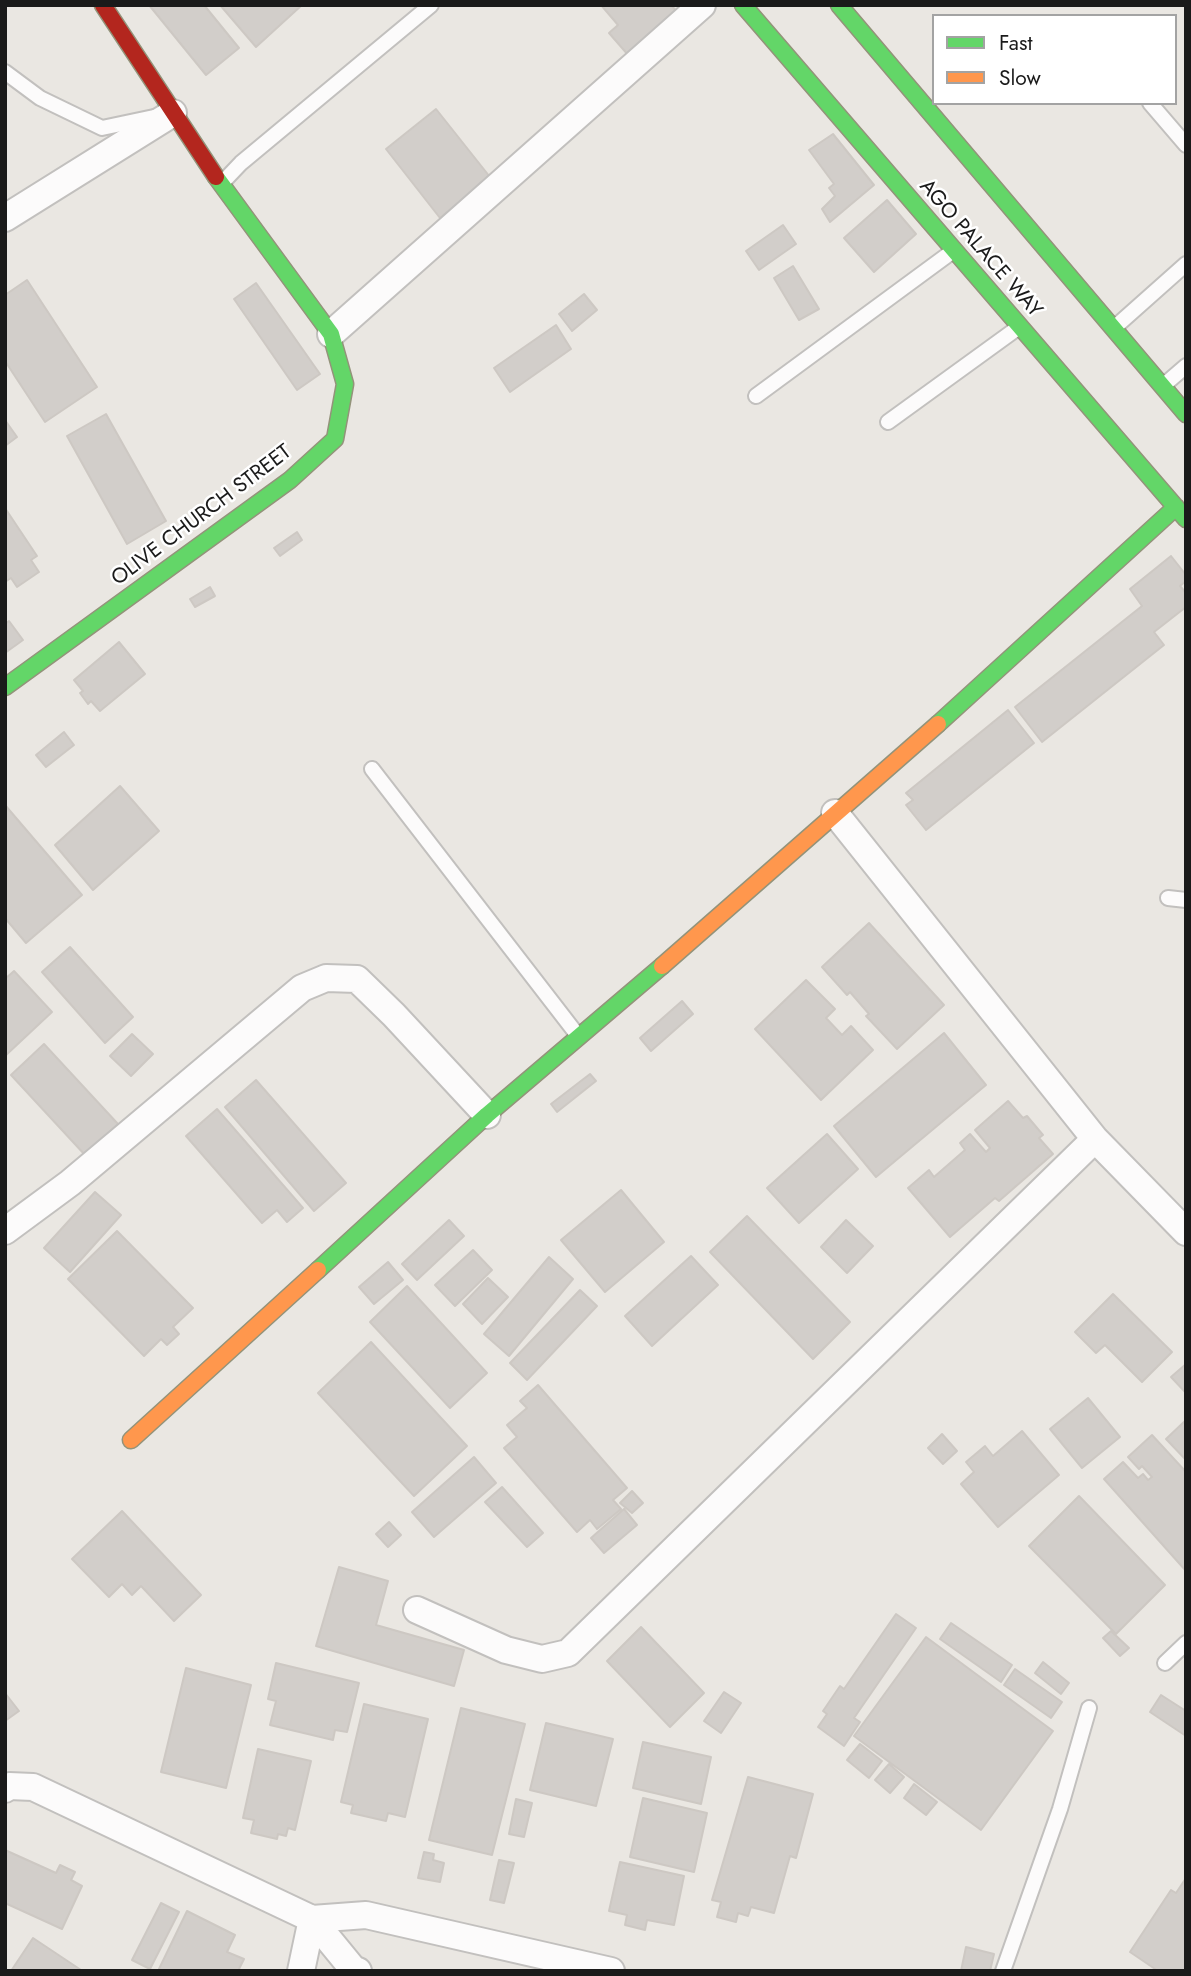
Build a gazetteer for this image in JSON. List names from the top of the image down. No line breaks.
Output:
{"streets":{"street":["AGO PALACE WAY","OLIVE CHURCH STREET"]},"legend":["Fast","Slow"]}
